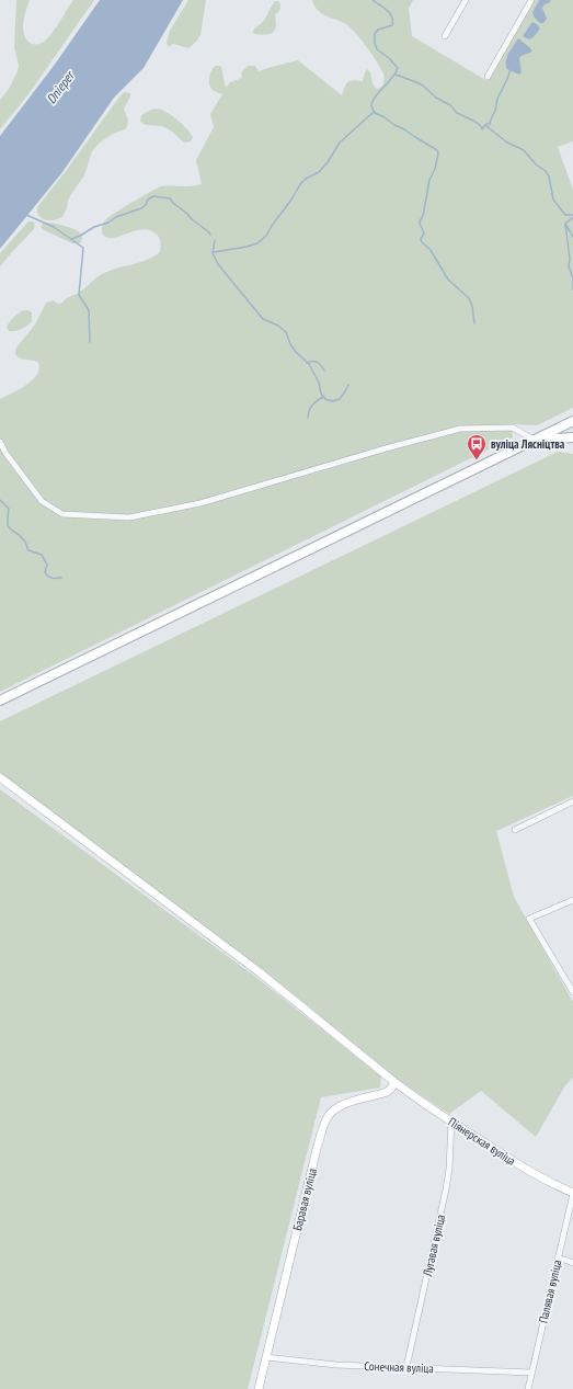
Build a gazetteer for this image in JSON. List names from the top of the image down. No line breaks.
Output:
{"streets":{"street":["Піянерская вуліца","Баравая вуліца","Лугавая вуліца","Палявая вуліца","Сонечная вуліца"]},"crossings":[["Піянерская вуліца","Баравая вуліца"],["Піянерская вуліца","Лугавая вуліца"],["Піянерская вуліца","Палявая вуліца"],["Баравая вуліца","Сонечная вуліца"],["Лугавая вуліца","Сонечная вуліца"],["Палявая вуліца","Сонечная вуліца"]],"water":["Dnieper"],"places":{"bus stop":["вуліца Лясніцтва"]}}
